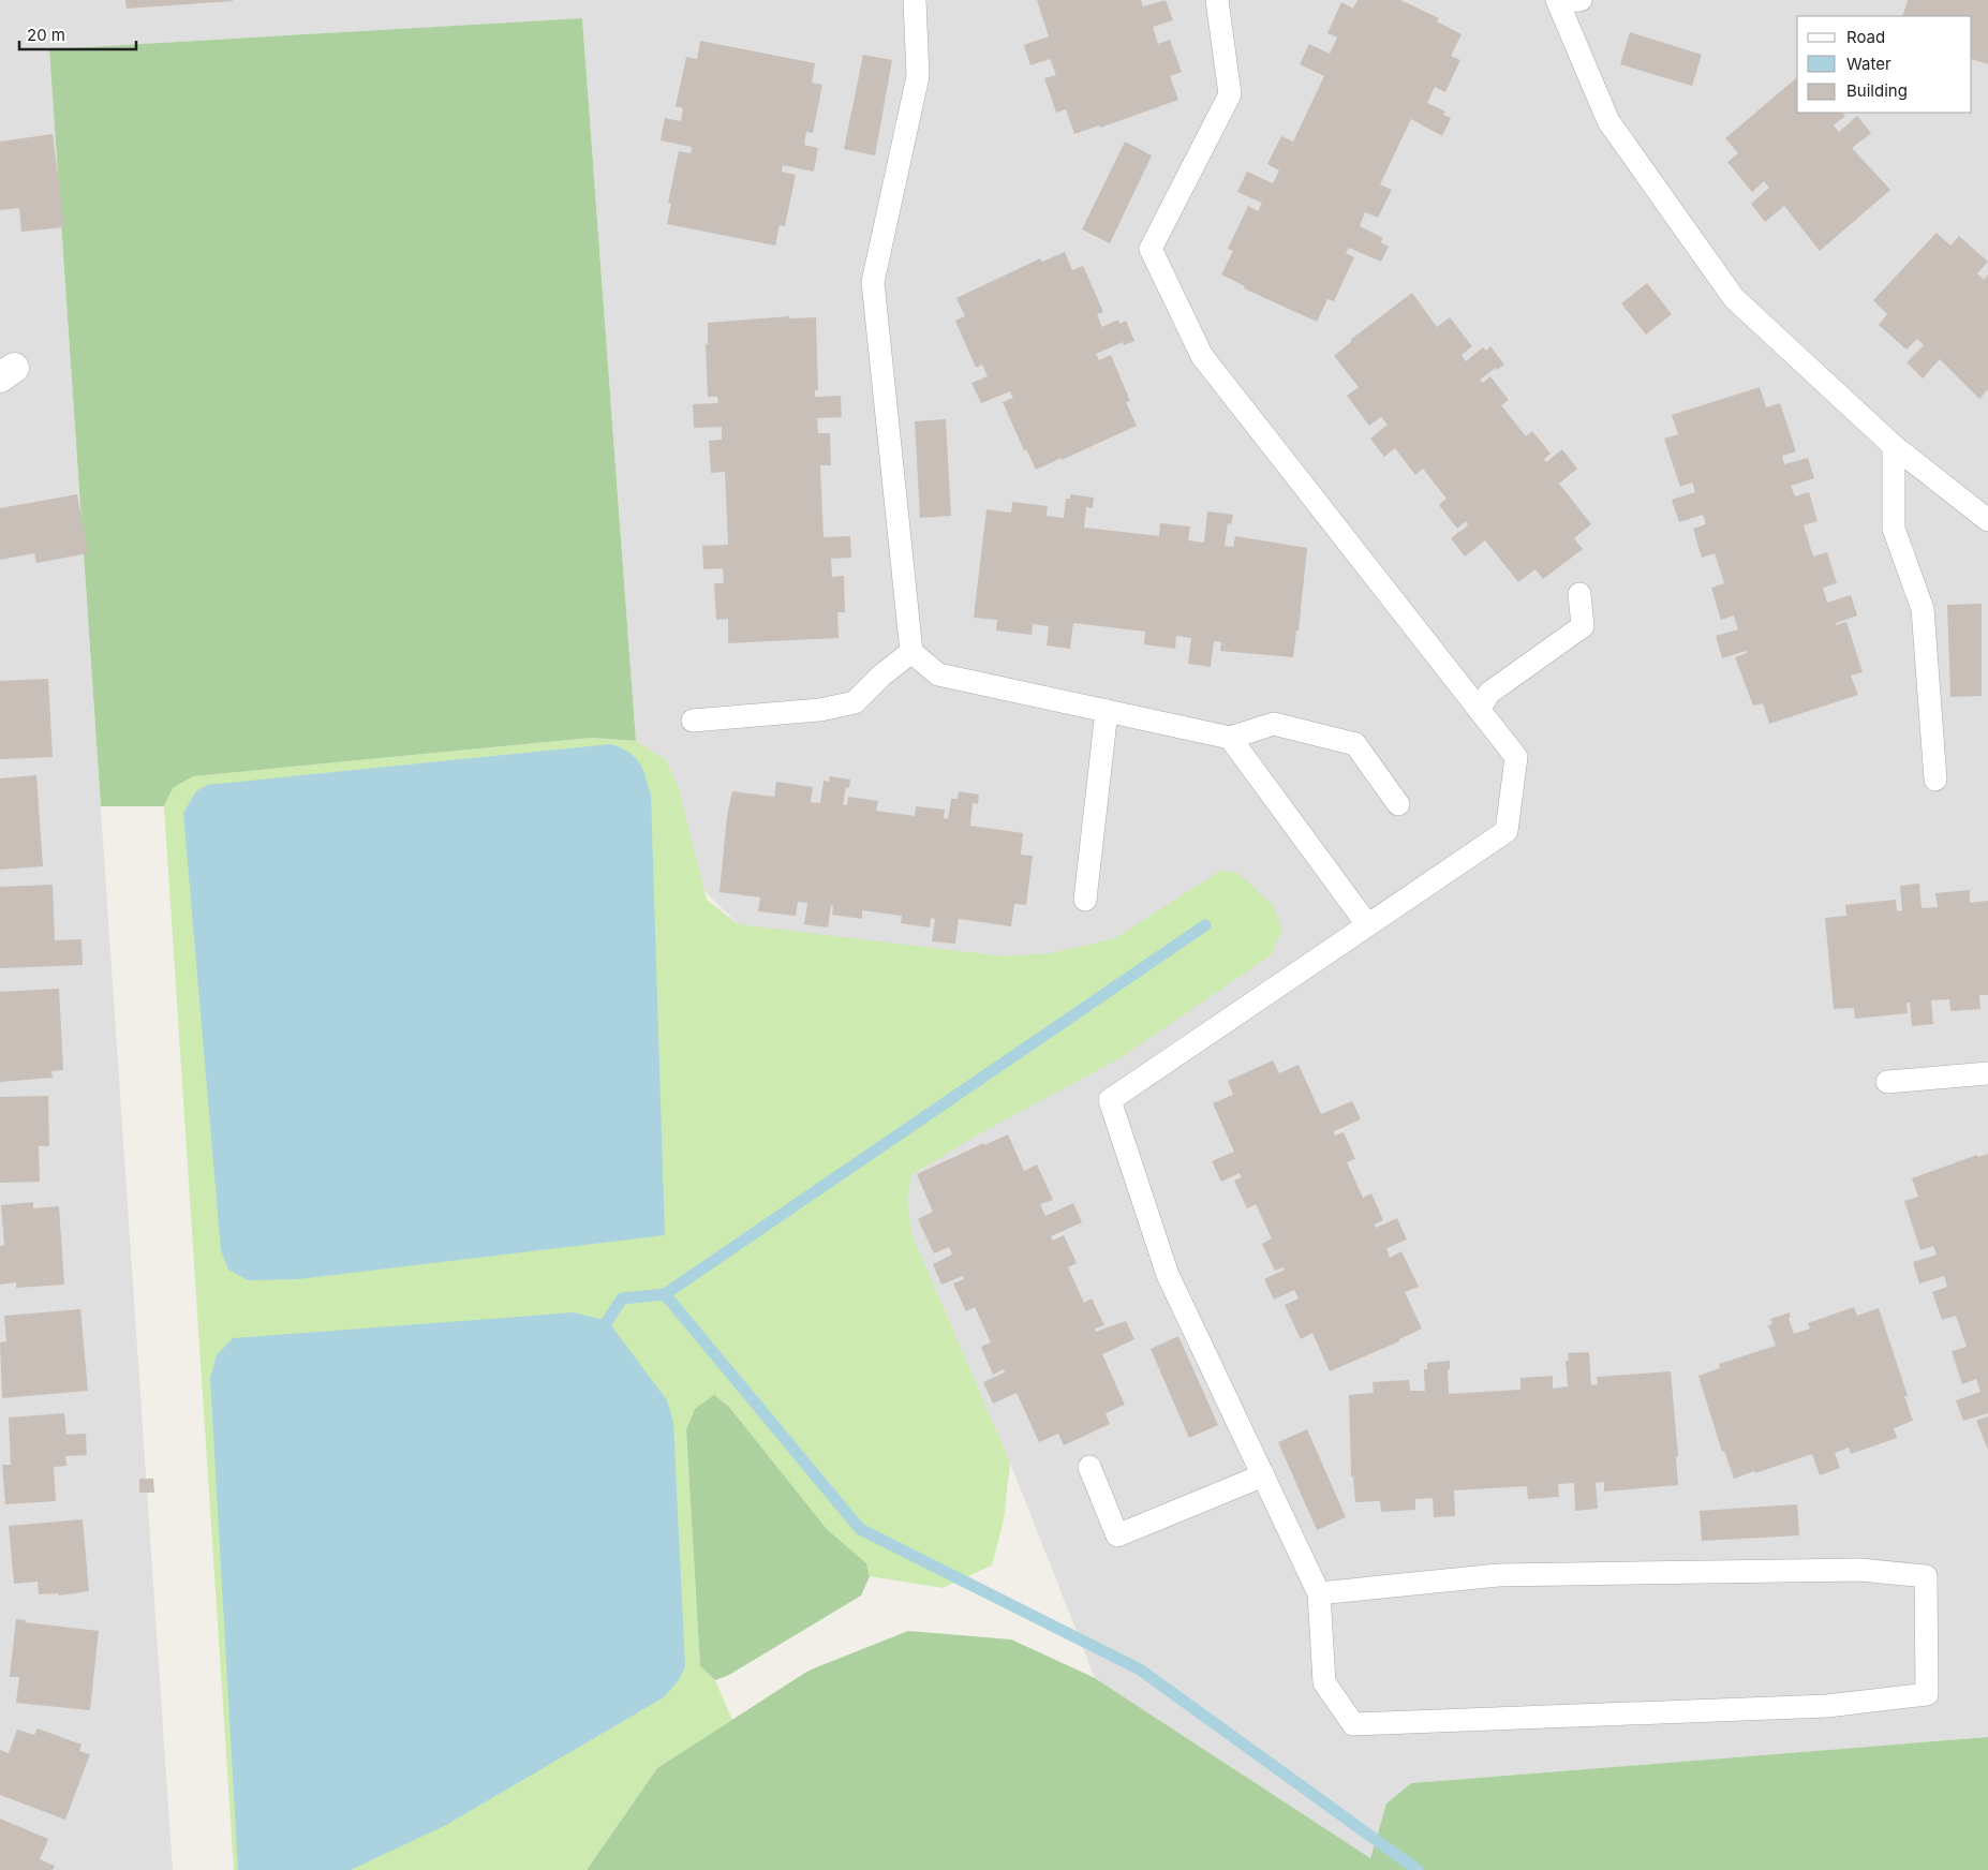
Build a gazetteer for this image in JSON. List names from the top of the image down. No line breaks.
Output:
{"legend":["Road","Water","Building"],"scale_bar":"20 m"}
